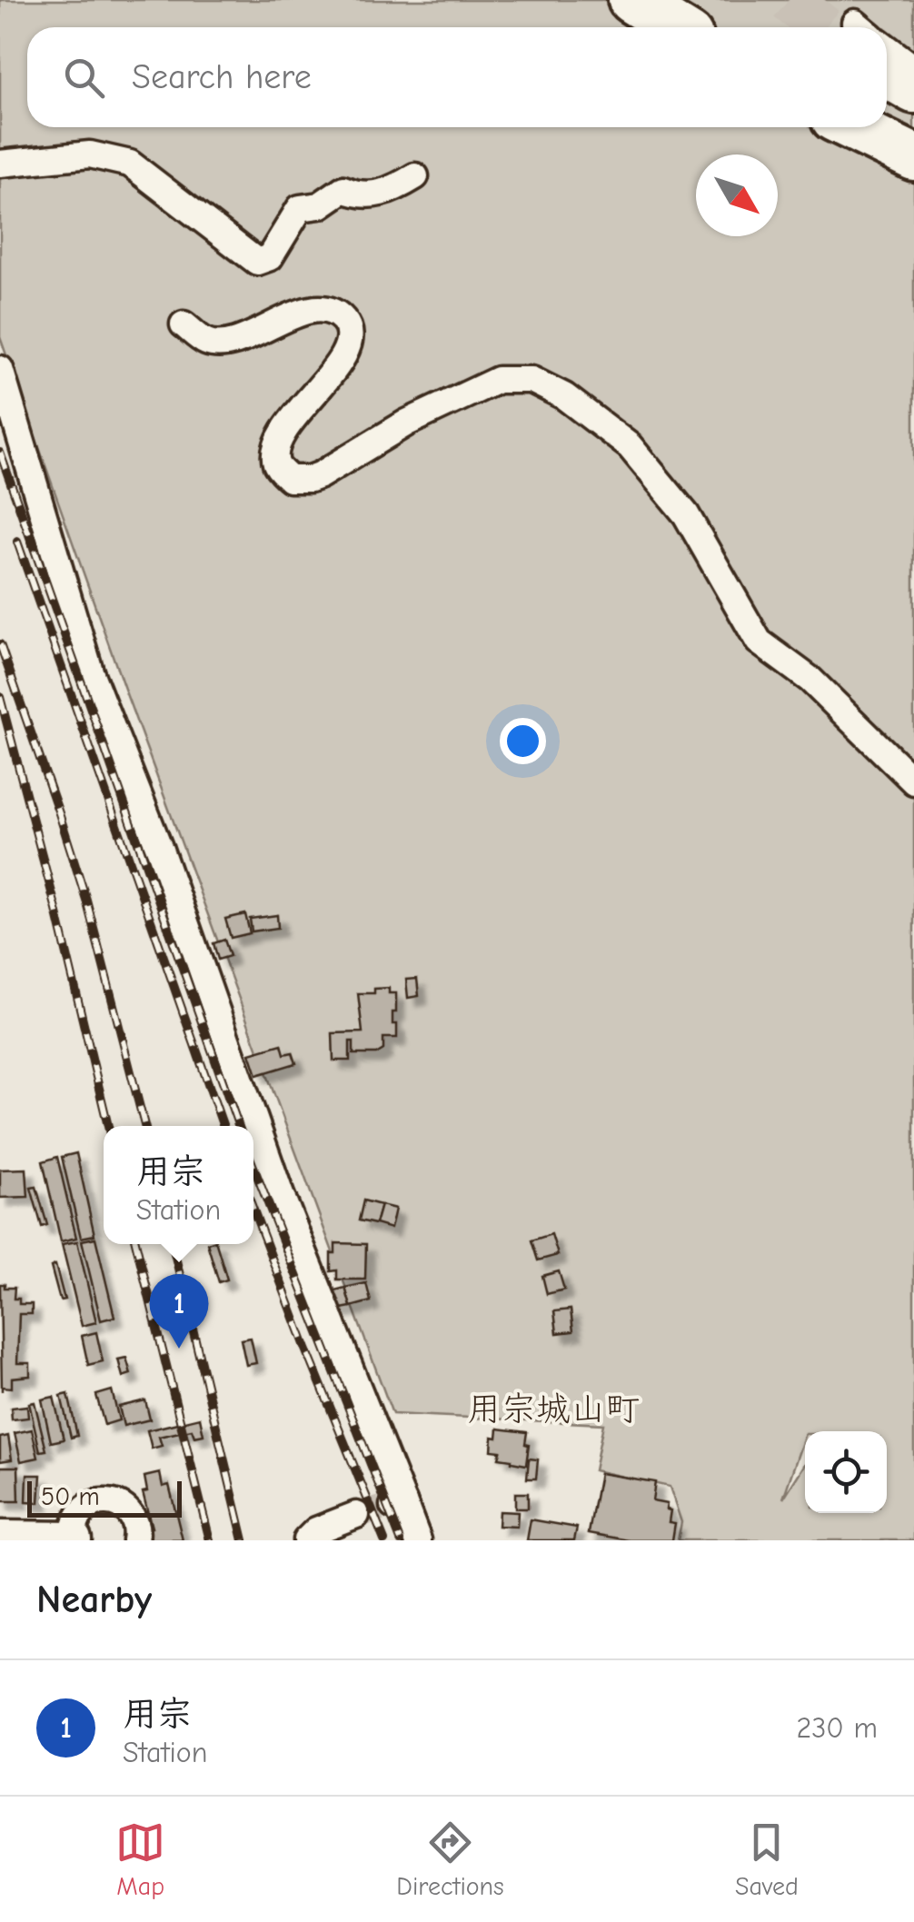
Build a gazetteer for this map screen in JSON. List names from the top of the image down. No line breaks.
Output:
{"districts":["用宗城山町"],"scale_bar":"50 m","north":"bottom right","page":{"search":"Search here","popup":["用宗","Station"],"pins":"1","scale":"50 m","heading":"Nearby","list":[{"mark":"1","name":"用宗","note":"Station","value":"230 m"}],"nav":["Map","Directions","Saved"]}}
